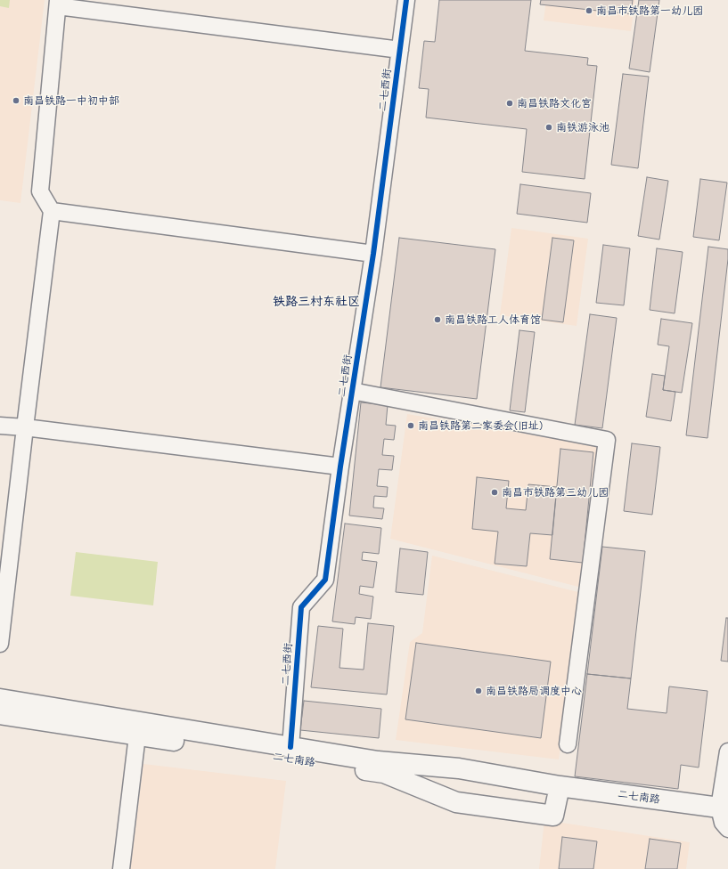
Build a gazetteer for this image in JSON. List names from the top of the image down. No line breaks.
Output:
{"streets":{"main road":["二七南路"],"street":["二七西街"]},"crossings":[["二七西街","二七南路"]],"districts":["铁路三村东社区"],"places":["南昌市铁路第一幼儿园","南昌铁路一中初中部","南昌铁路文化宫","南铁游泳池","南昌铁路工人体育馆","南昌铁路第二家委会(旧址)","南昌市铁路第三幼儿园","南昌铁路局调度中心"]}
